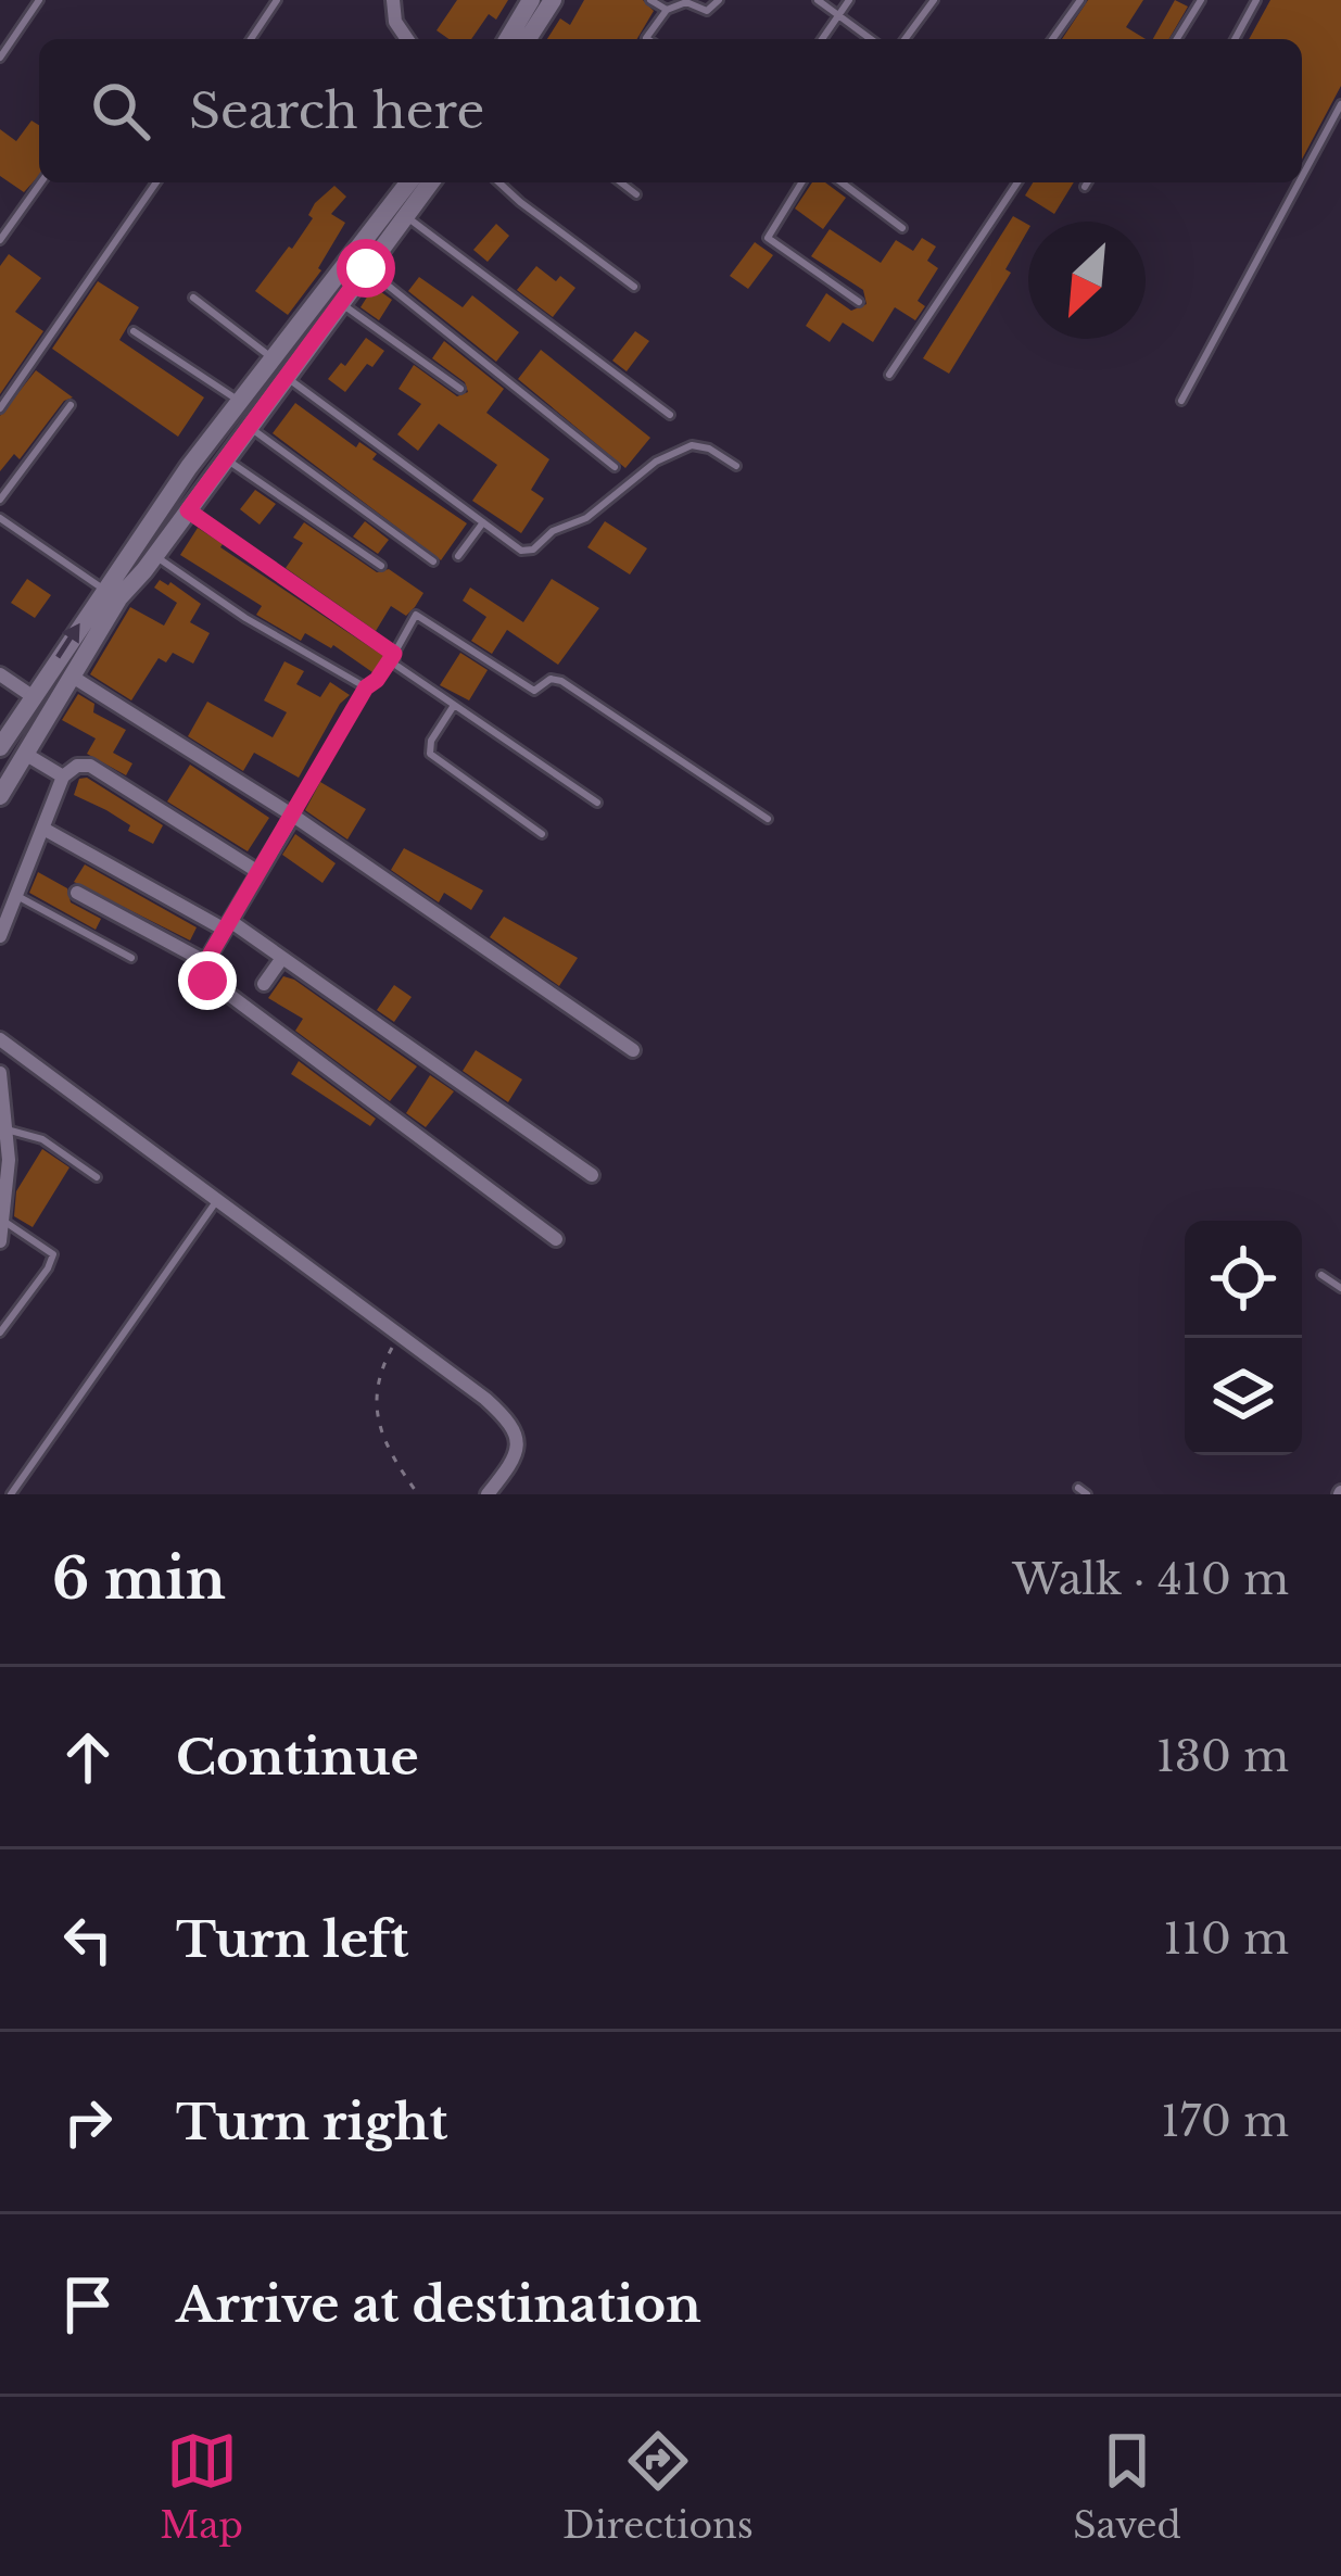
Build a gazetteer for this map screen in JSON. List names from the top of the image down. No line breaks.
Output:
{"north":"bottom left","page":{"search":"Search here","heading":["6 min","Walk · 410 m"],"list":[["Continue","130 m"],["Turn left","110 m"],["Turn right","170 m"],"Arrive at destination"],"nav":["Map","Directions","Saved"]}}
